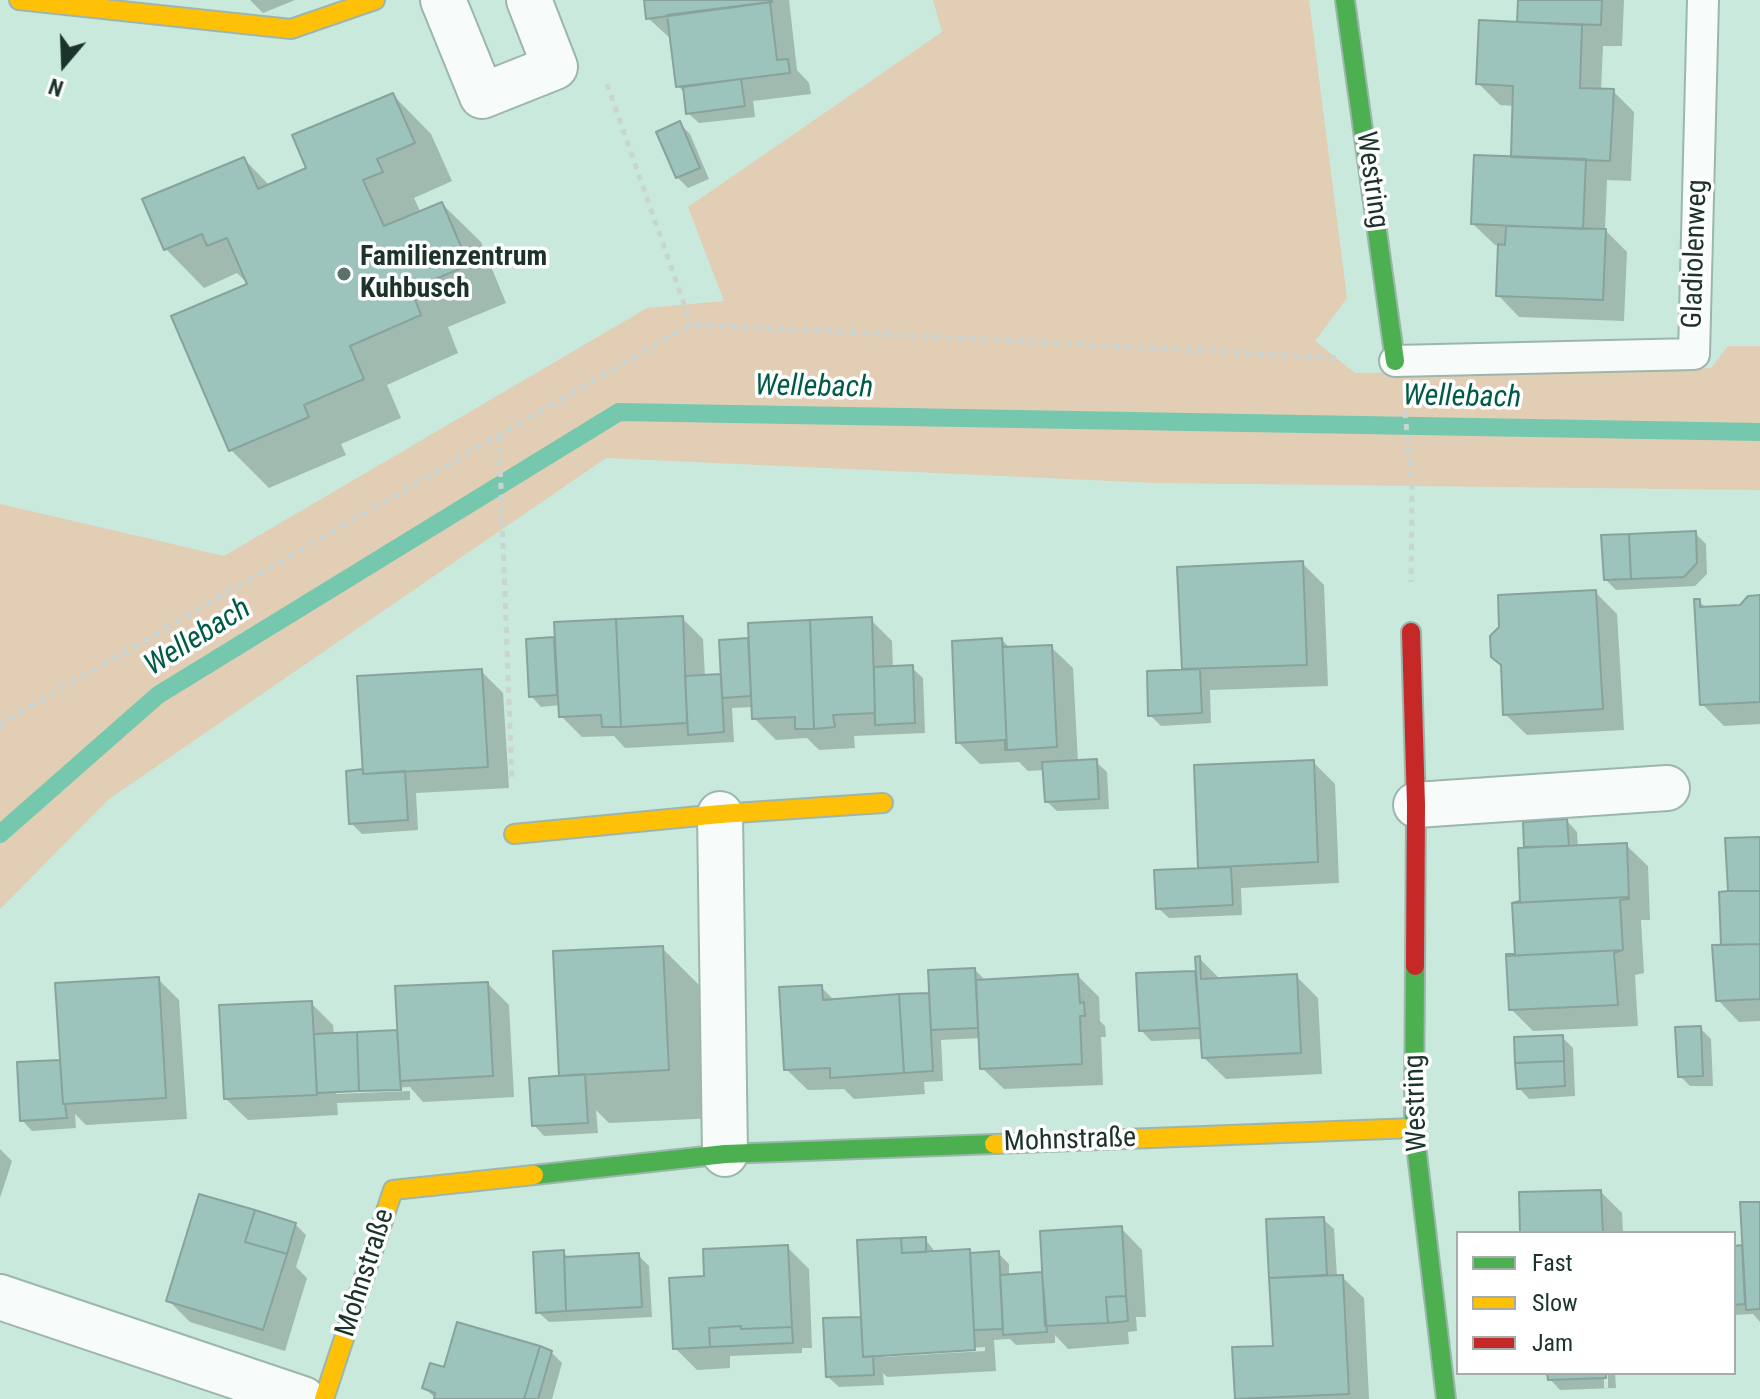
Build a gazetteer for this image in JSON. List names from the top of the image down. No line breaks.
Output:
{"streets":{"street":["Westring","Mohnstraße"],"lane":["Gladiolenweg"]},"crossings":[["Westring","Gladiolenweg"],["Westring","Mohnstraße"]],"water":["Wellebach"],"places":["Familienzentrum Kuhbusch"],"legend":["Fast","Slow","Jam"],"north":"bottom"}
